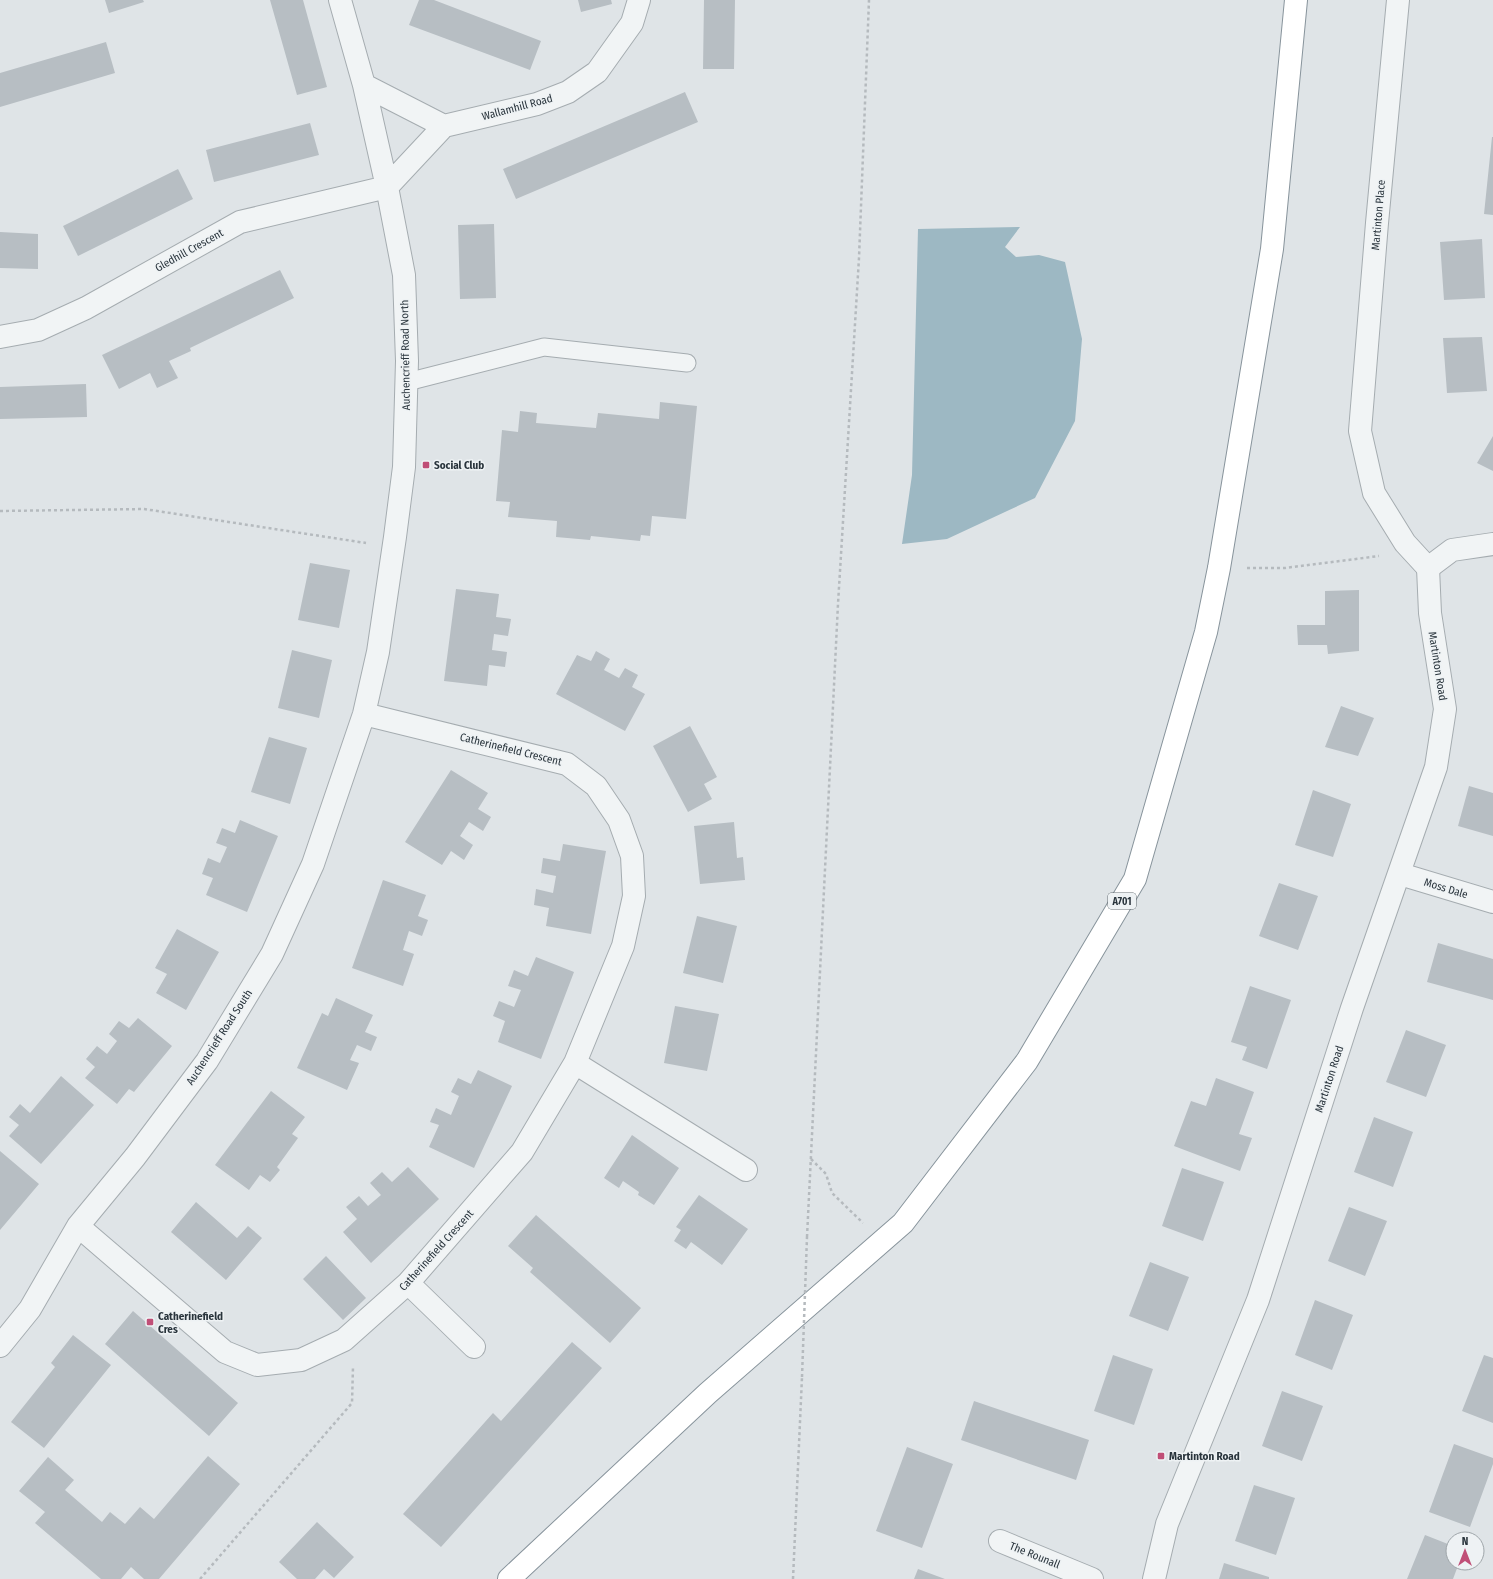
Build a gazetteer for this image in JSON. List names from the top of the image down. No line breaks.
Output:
{"streets":{"highway":["A701"],"street":["Wallamhill Road","Martinton Place","Gledhill Crescent","Auchencrieff Road North","Martinton Road","Catherinefield Crescent","Moss Dale","Auchencrieff Road South","The Rounall"]},"crossings":[["Martinton Place","Martinton Road"],["Gledhill Crescent","Auchencrieff Road North"],["Auchencrieff Road North","Catherinefield Crescent"],["Auchencrieff Road North","Auchencrieff Road South"],["Martinton Road","Moss Dale"],["Catherinefield Crescent","Auchencrieff Road South"]],"places":{"transit":["Social Club","Catherinefield Cres","Martinton Road"]},"north":"top"}
